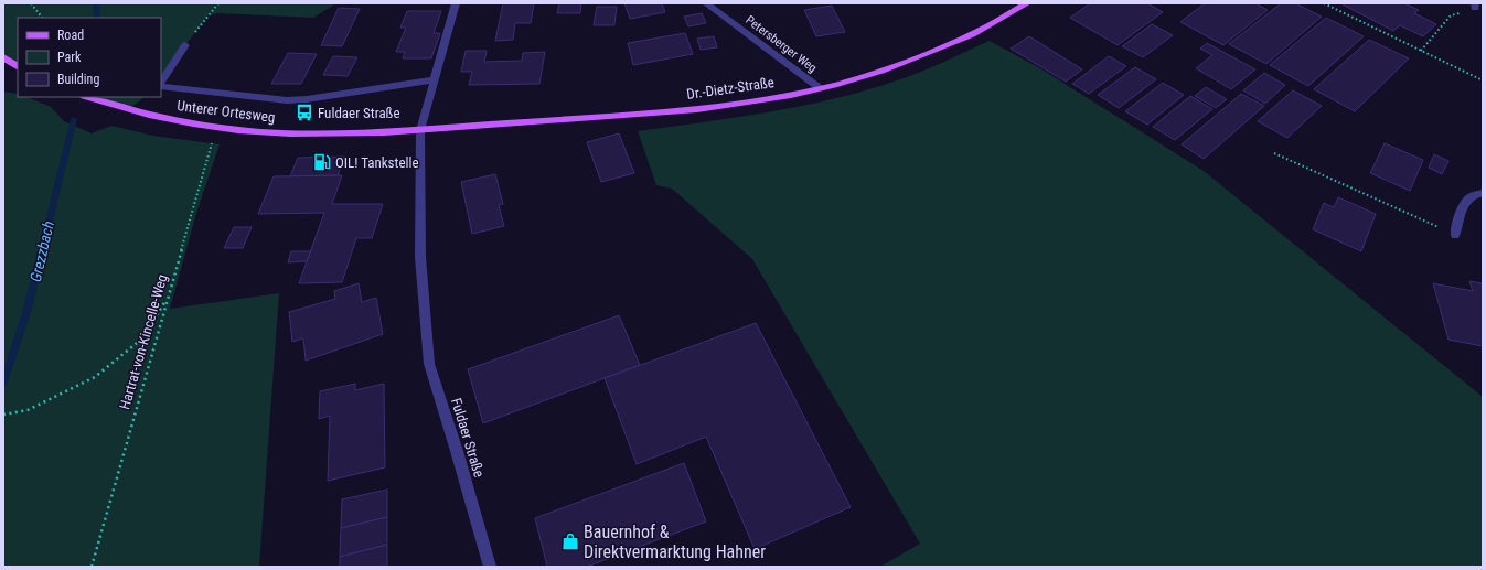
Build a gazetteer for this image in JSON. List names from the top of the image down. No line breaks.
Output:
{"streets":{"main road":["Dr.-Dietz-Straße","Unterer Ortesweg"],"street":["Petersberger Weg","Fuldaer Straße"],"path":["Hartrat-von-Kincelle-Weg"]},"crossings":[["Petersberger Weg","Dr.-Dietz-Straße"],["Dr.-Dietz-Straße","Unterer Ortesweg"],["Dr.-Dietz-Straße","Fuldaer Straße"],["Unterer Ortesweg","Hartrat-von-Kincelle-Weg"],["Unterer Ortesweg","Fuldaer Straße"]],"water":["Grezzbach"],"places":{"bus stop":["Fuldaer Straße"],"fuel station":["OIL! Tankstelle"],"shop":["Bauernhof & Direktvermarktung Hahner"]},"legend":["Road","Park","Building"]}
